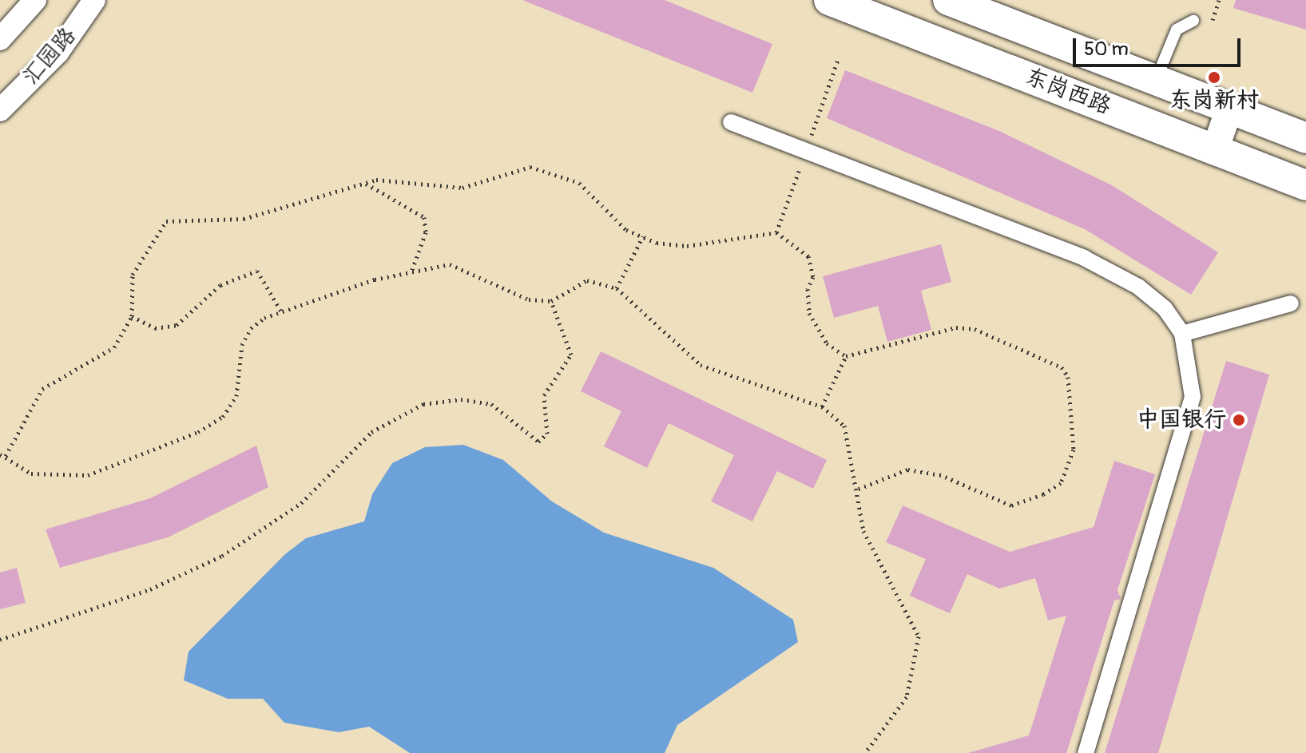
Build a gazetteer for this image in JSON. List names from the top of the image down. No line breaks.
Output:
{"streets":{"main road":["东岗西路"],"street":["汇园路"]},"places":["东岗新村","中国银行"],"scale_bar":"50 m"}
